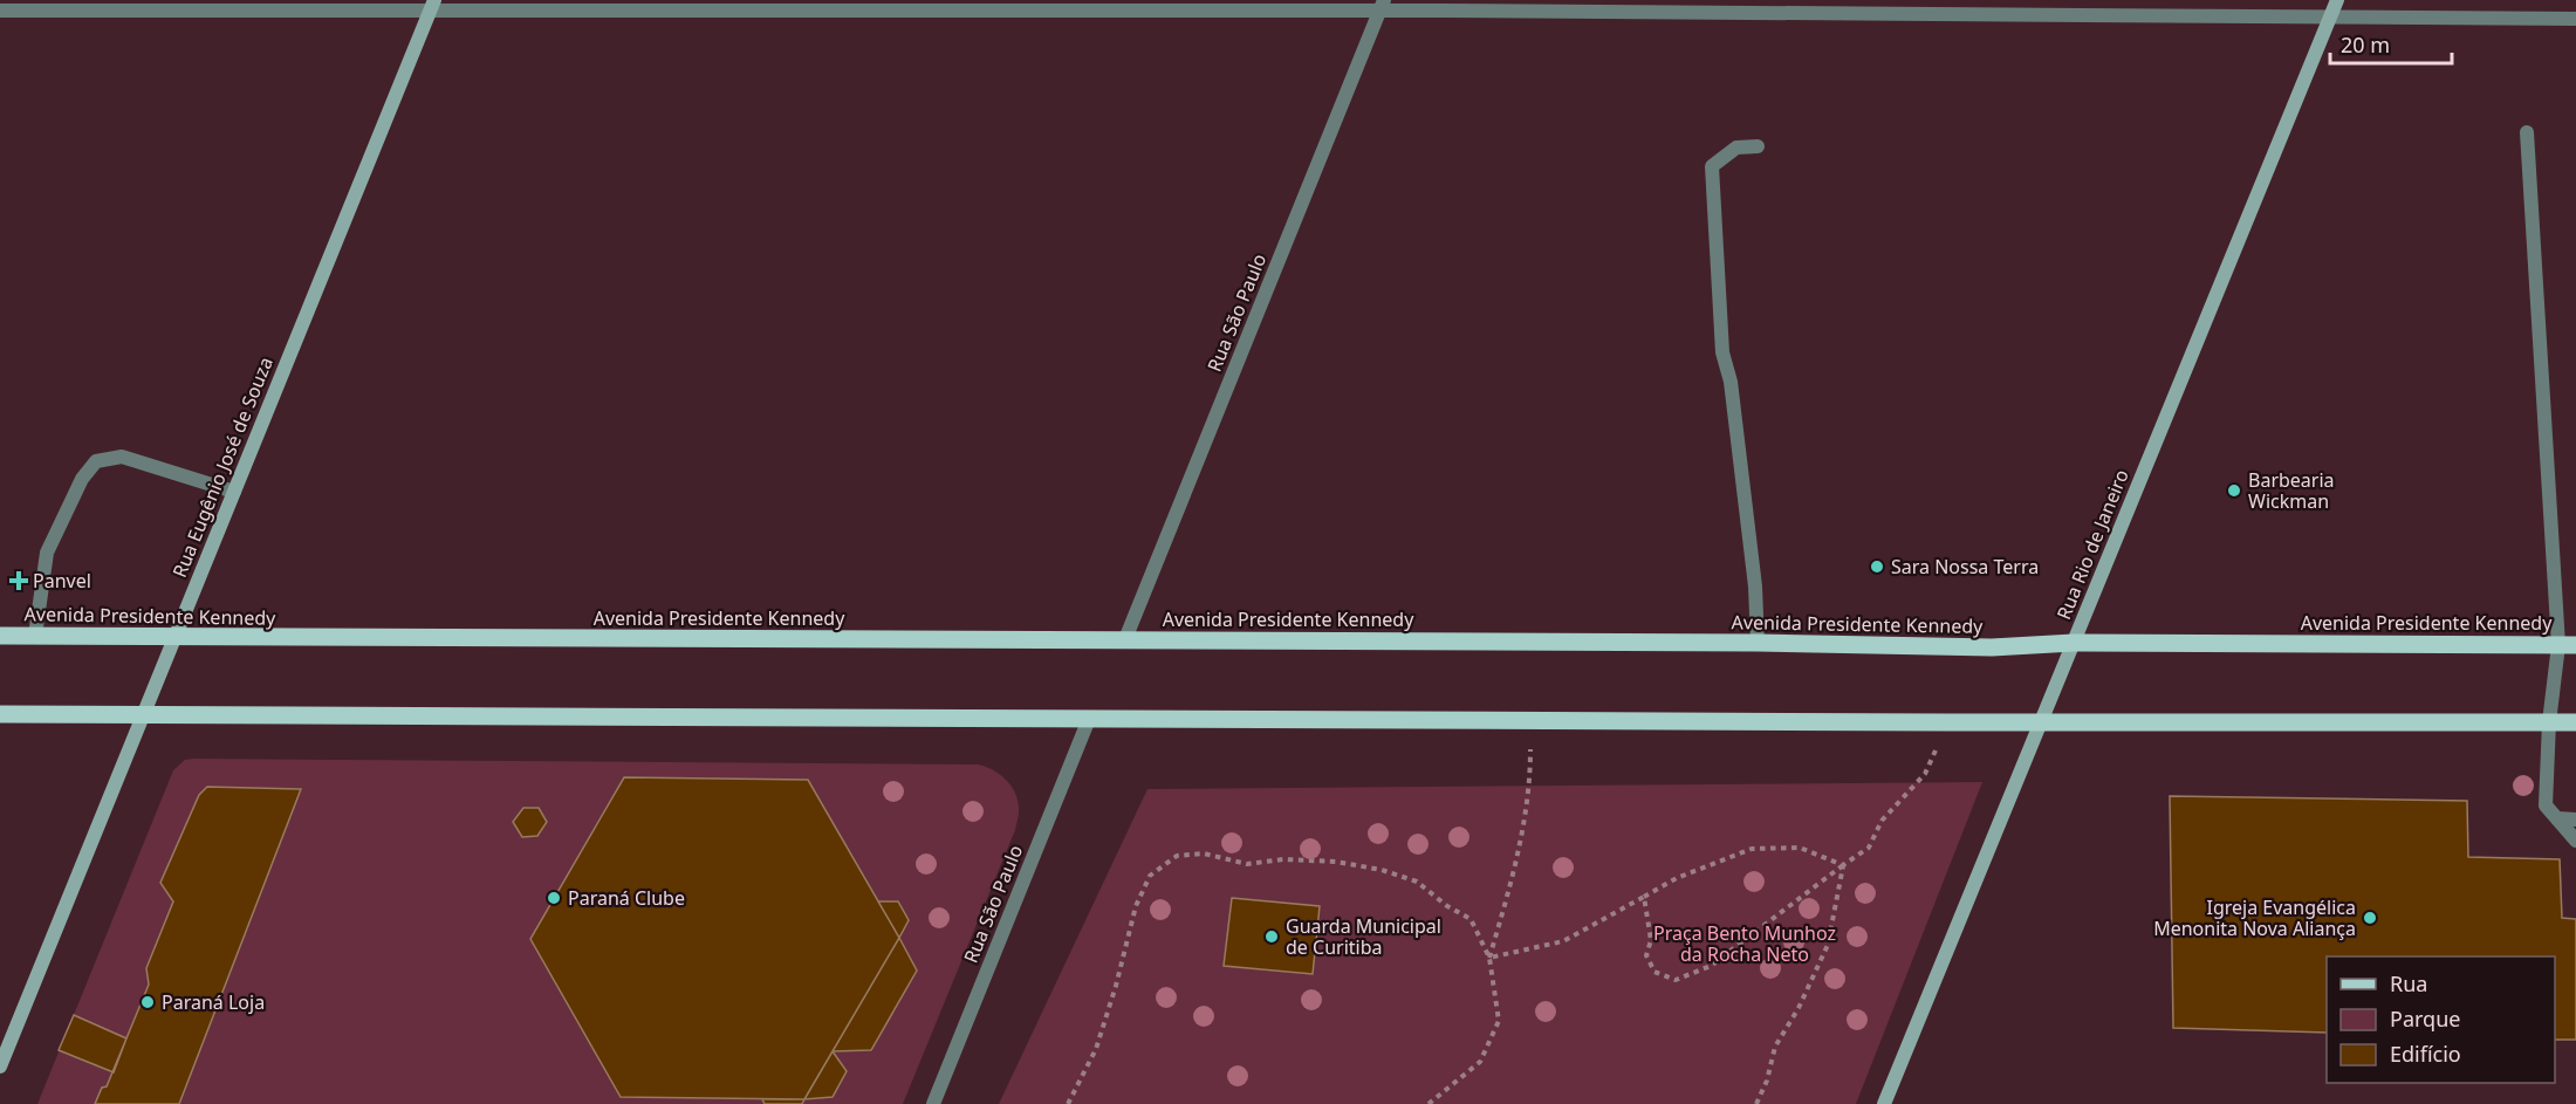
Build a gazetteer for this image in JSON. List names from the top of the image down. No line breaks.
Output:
{"streets":{"main road":["Avenida Presidente Kennedy"],"street":["Rua São Paulo","Rua Eugênio José de Souza","Rua Rio de Janeiro"]},"crossings":[["Rua São Paulo","Avenida Presidente Kennedy"],["Rua Eugênio José de Souza","Avenida Presidente Kennedy"],["Rua Rio de Janeiro","Avenida Presidente Kennedy"]],"parks":["Praça Bento Munhoz da Rocha Neto"],"places":{"other":["Barbearia Wickman","Sara Nossa Terra","Paraná Clube","Igreja Evangélica Menonita Nova Aliança","Guarda Municipal de Curitiba","Paraná Loja"],"health":["Panvel"]},"legend":["Rua","Parque","Edifício"],"scale_bar":"20 m"}
